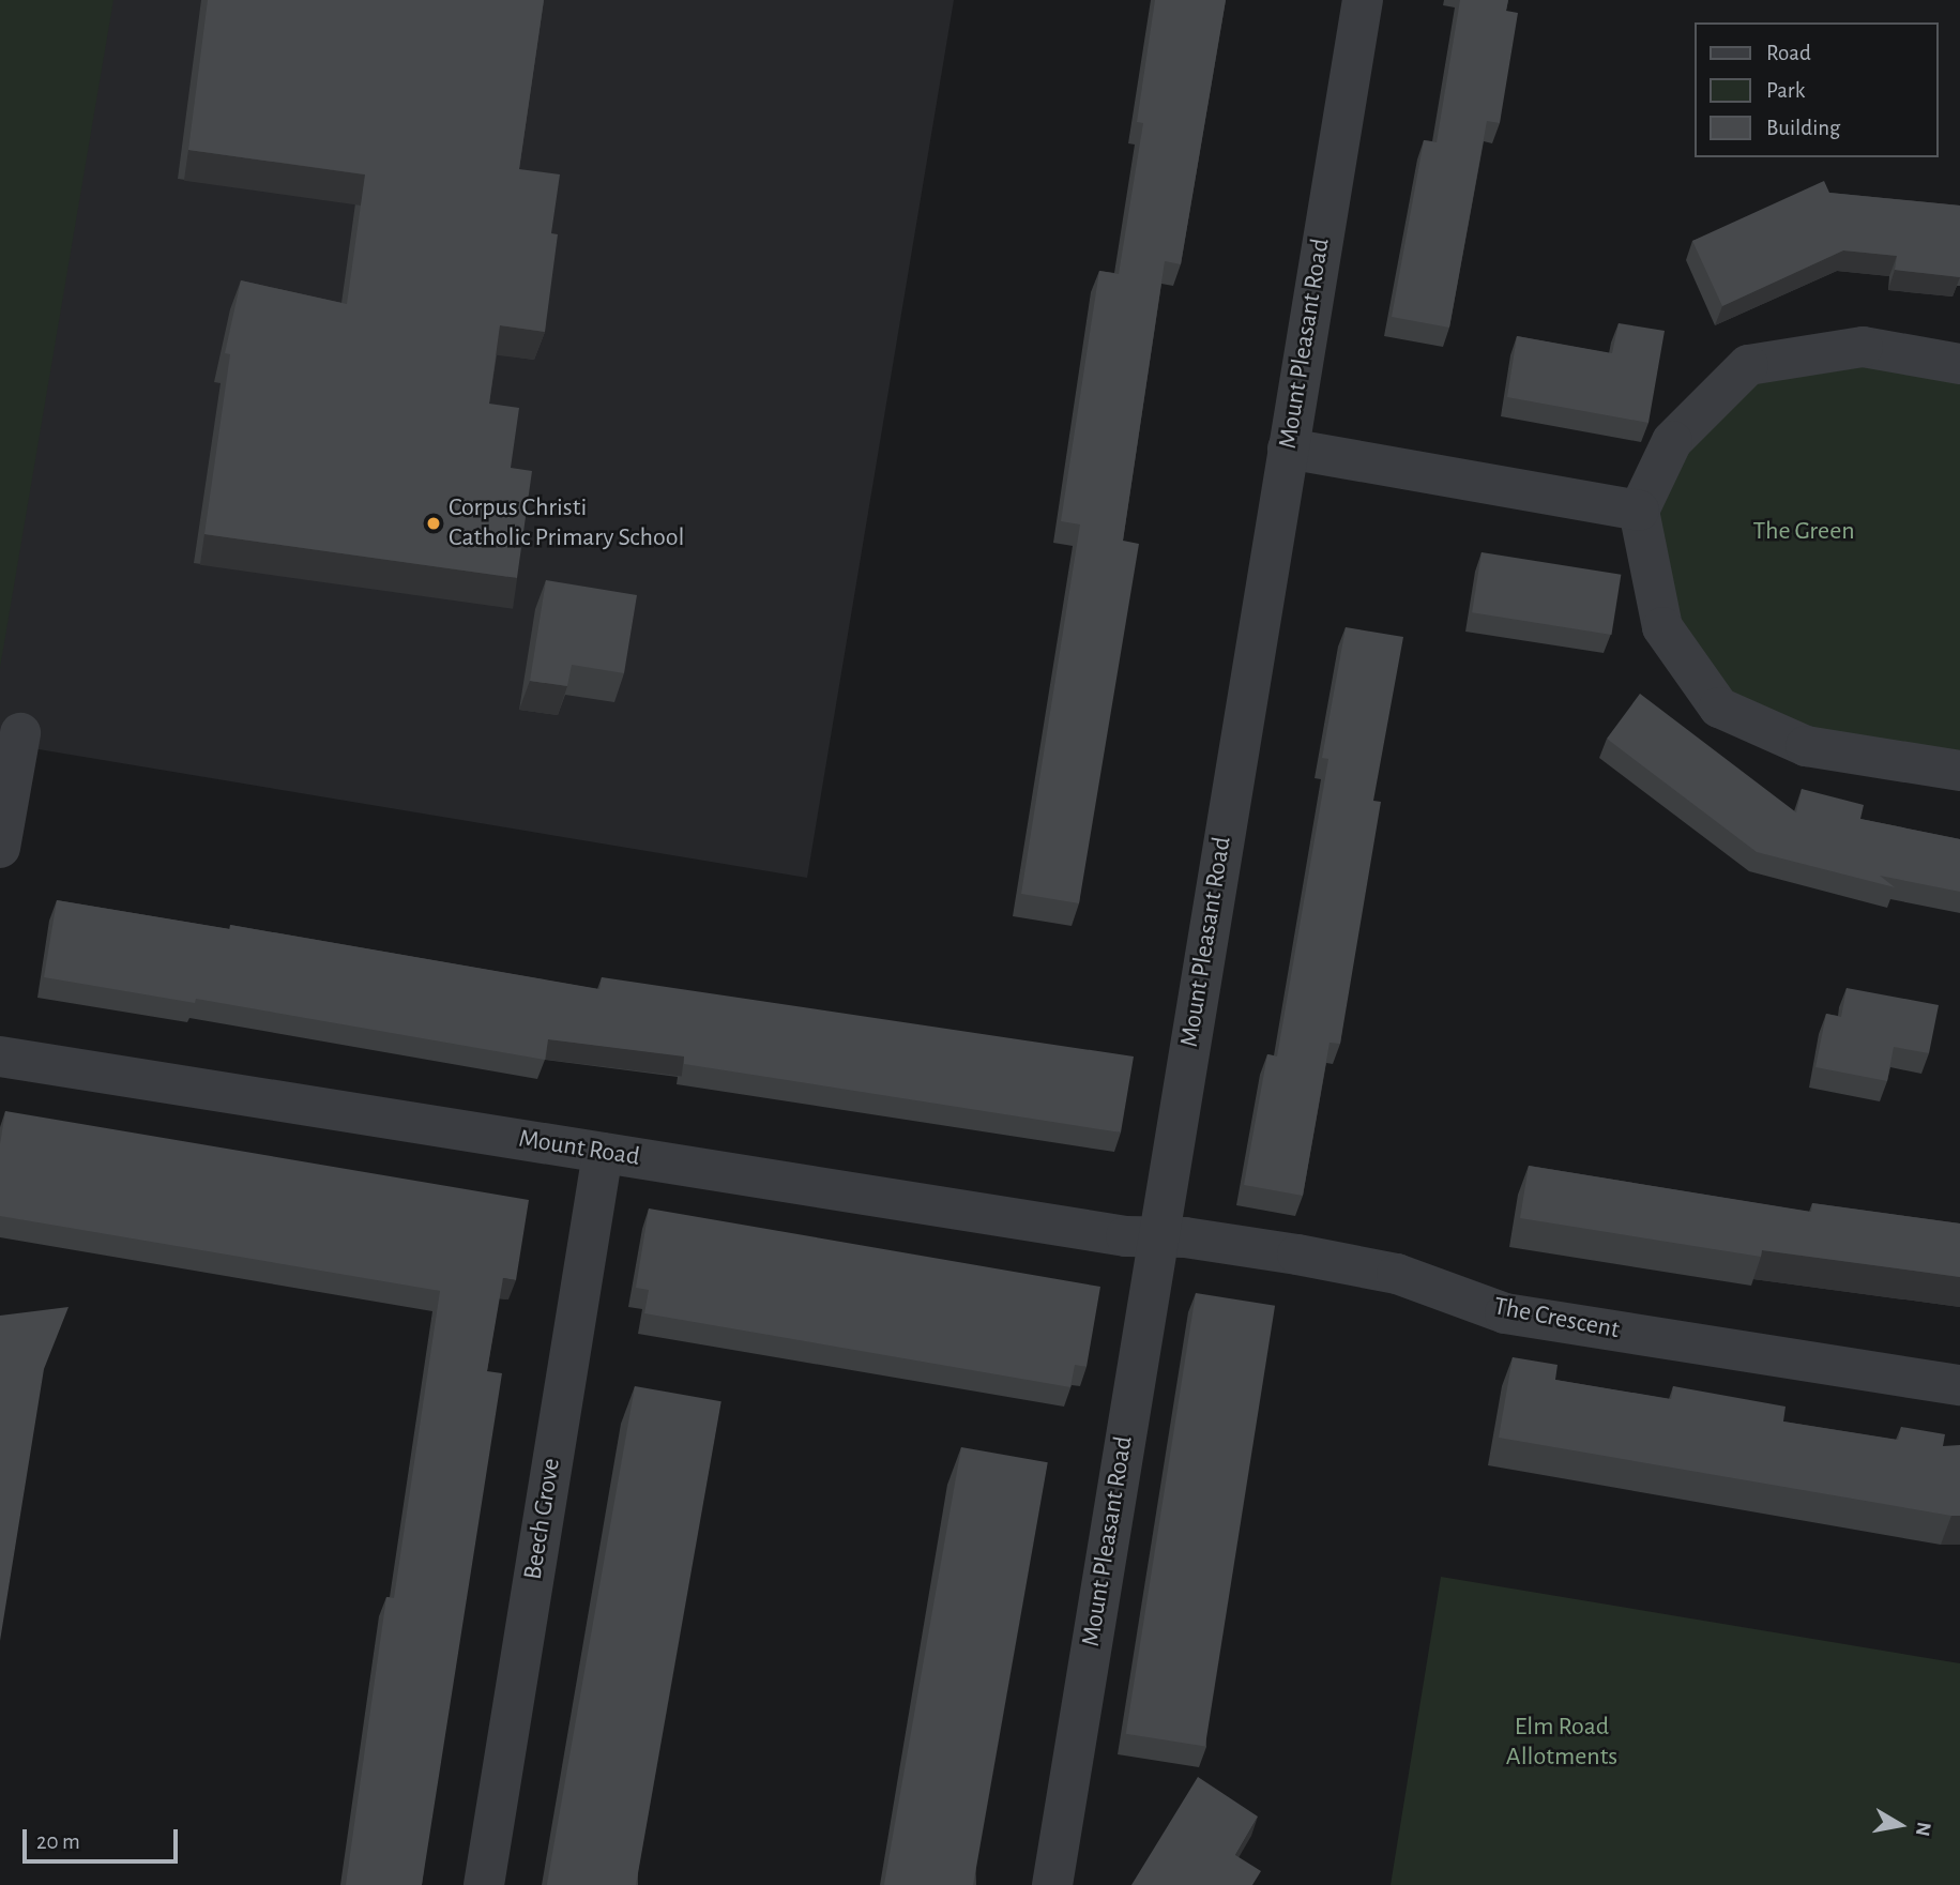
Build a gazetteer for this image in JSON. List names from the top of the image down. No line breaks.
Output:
{"streets":{"street":["Mount Pleasant Road","Mount Road","The Crescent","Beech Grove"]},"crossings":[["Mount Pleasant Road","Mount Road"],["Mount Pleasant Road","The Crescent"],["Mount Road","The Crescent"],["Mount Road","Beech Grove"]],"parks":["The Green","Elm Road Allotments"],"places":["Corpus Christi Catholic Primary School"],"legend":["Road","Park","Building"],"scale_bar":"20 m","north":"right"}
